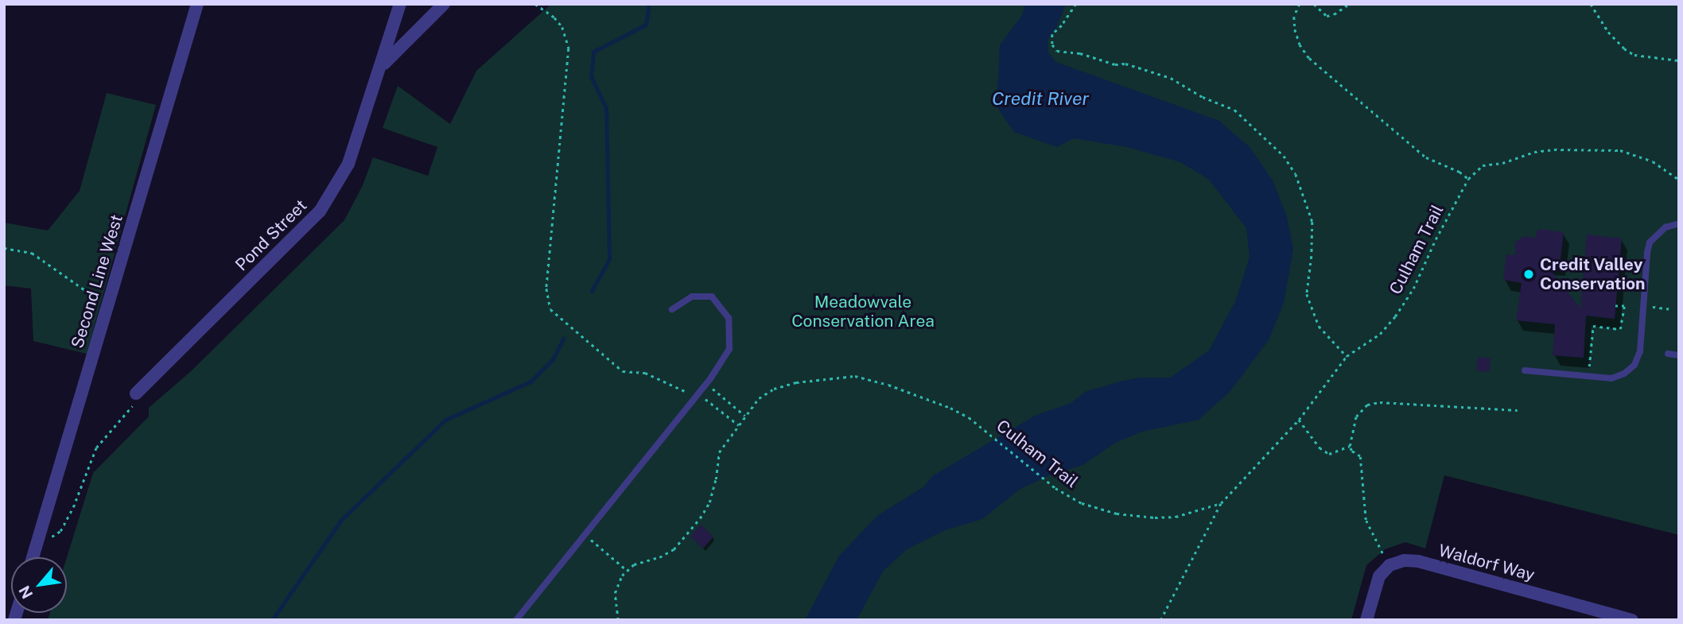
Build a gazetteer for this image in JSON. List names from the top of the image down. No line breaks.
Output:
{"streets":{"street":["Pond Street","Second Line West","Waldorf Way"],"path":["Culham Trail"]},"water":["Credit River"],"parks":["Meadowvale Conservation Area"],"places":["Credit Valley Conservation"],"north":"bottom left"}
